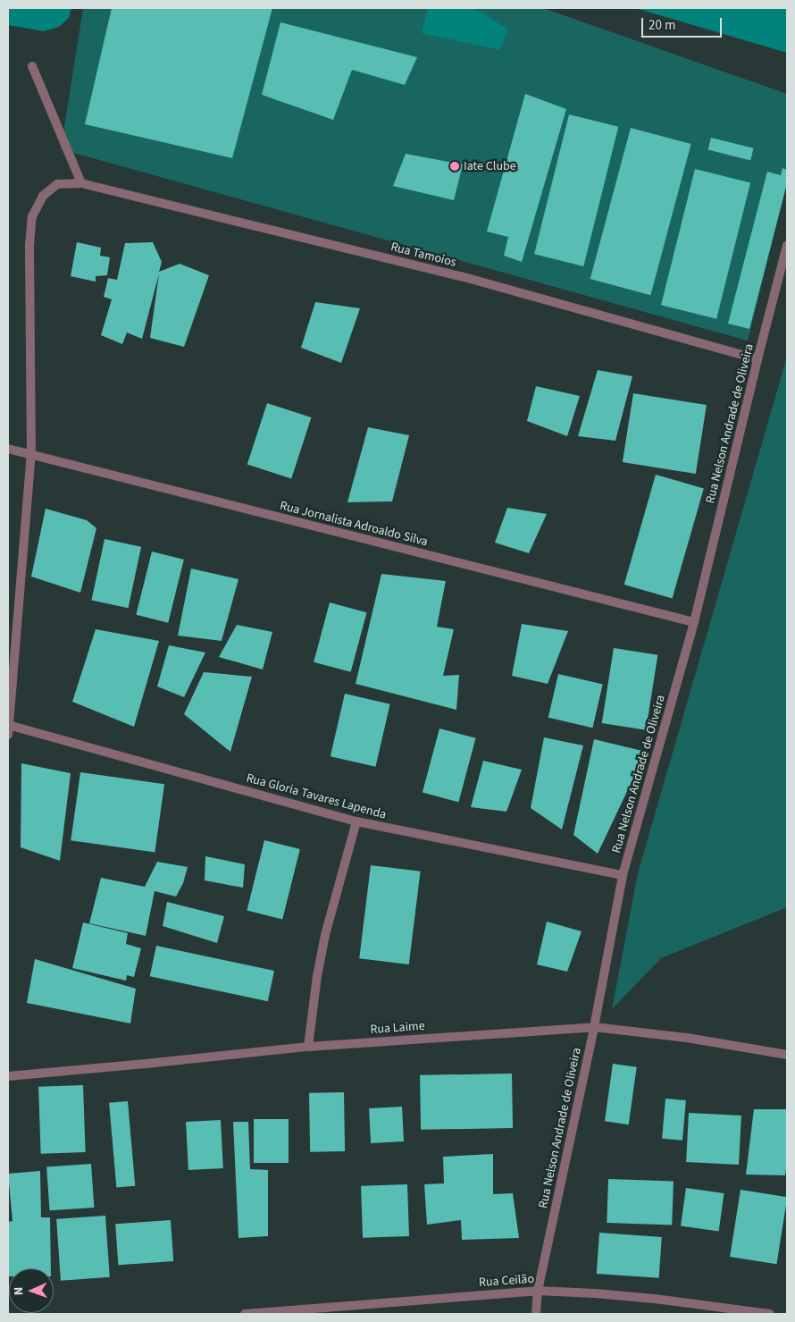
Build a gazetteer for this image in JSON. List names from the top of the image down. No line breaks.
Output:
{"streets":{"street":["Rua Tamoios","Rua Nelson Andrade de Oliveira","Rua Jornalista Adroaldo Silva","Rua Gloria Tavares Lapenda","Rua Laime","Rua Ceilão"]},"crossings":[["Rua Tamoios","Rua Nelson Andrade de Oliveira"],["Rua Tamoios","Rua Jornalista Adroaldo Silva"],["Rua Tamoios","Rua Gloria Tavares Lapenda"],["Rua Nelson Andrade de Oliveira","Rua Jornalista Adroaldo Silva"],["Rua Nelson Andrade de Oliveira","Rua Gloria Tavares Lapenda"],["Rua Nelson Andrade de Oliveira","Rua Laime"],["Rua Nelson Andrade de Oliveira","Rua Ceilão"]],"places":["Iate Clube"],"scale_bar":"20 m","north":"left"}
